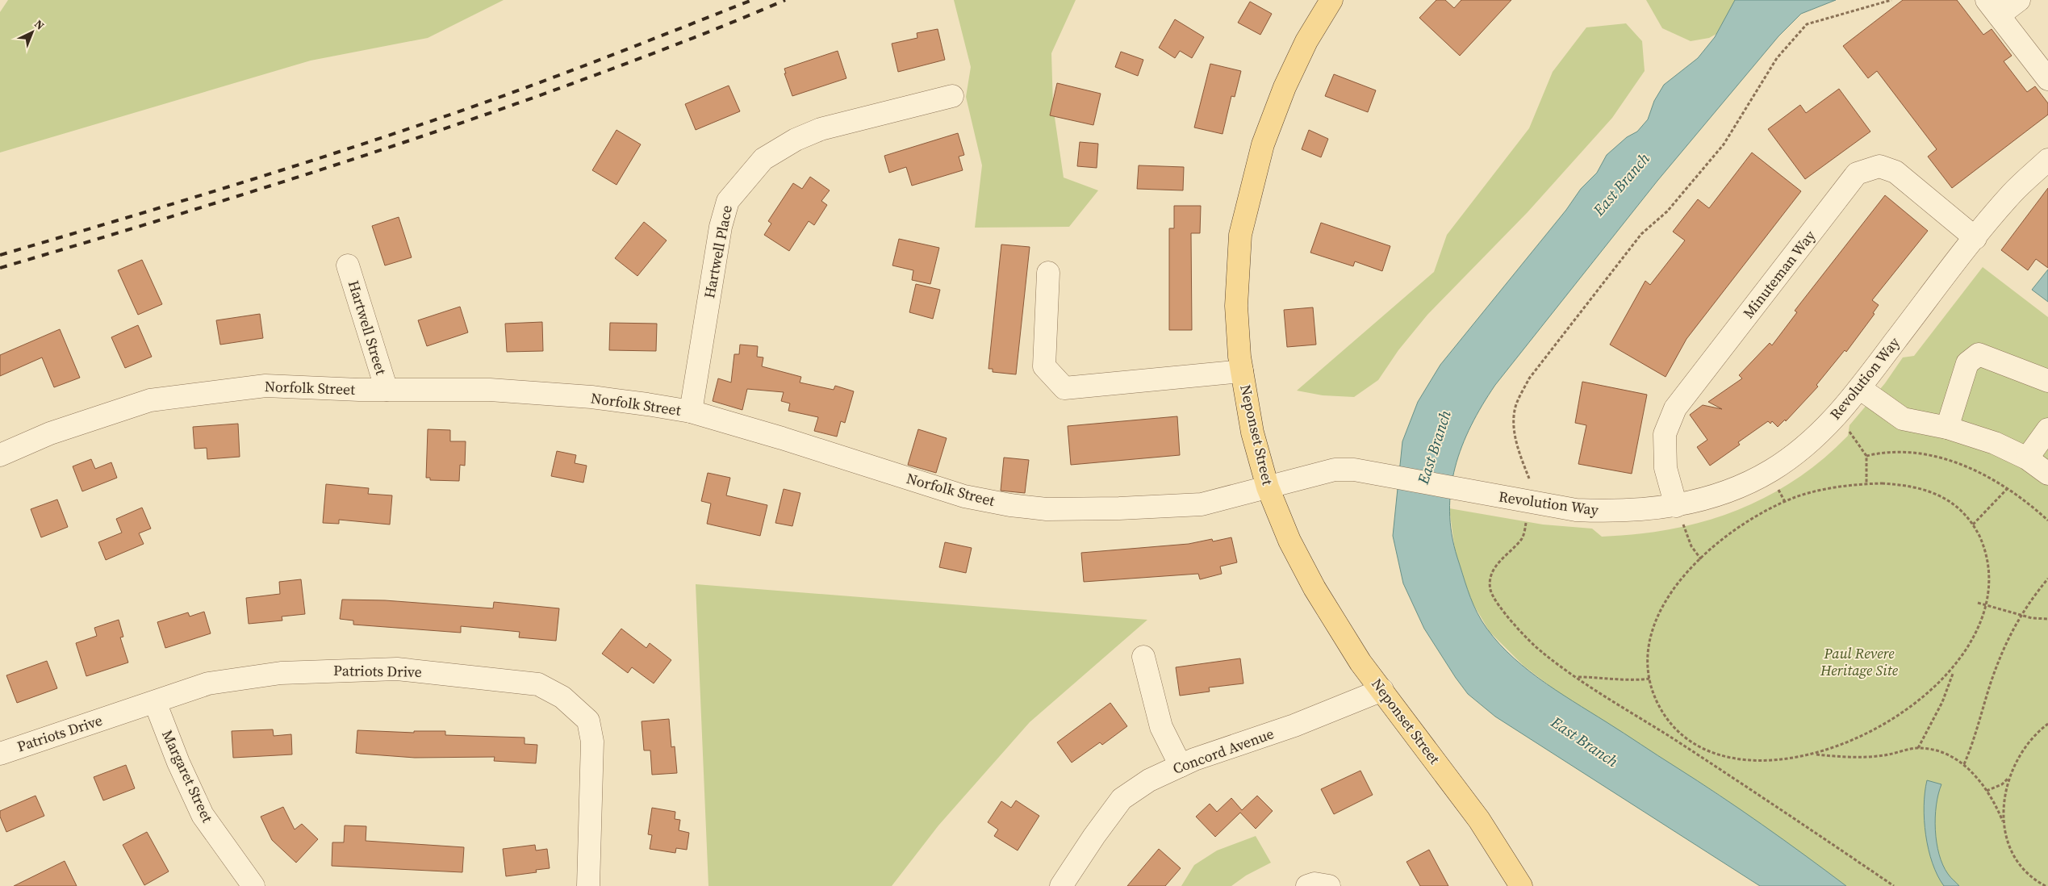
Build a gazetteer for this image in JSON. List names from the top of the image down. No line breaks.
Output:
{"streets":{"main road":["Neponset Street"],"street":["Hartwell Place","Minuteman Way","Hartwell Street","Revolution Way","Norfolk Street","Patriots Drive","Concord Avenue","Margaret Street"]},"crossings":[["Hartwell Place","Norfolk Street"],["Minuteman Way","Revolution Way"],["Hartwell Street","Norfolk Street"],["Revolution Way","Norfolk Street"],["Revolution Way","Neponset Street"],["Norfolk Street","Neponset Street"],["Neponset Street","Concord Avenue"],["Patriots Drive","Margaret Street"]],"water":["East Branch"],"parks":["Paul Revere Heritage Site"],"north":"top right"}
